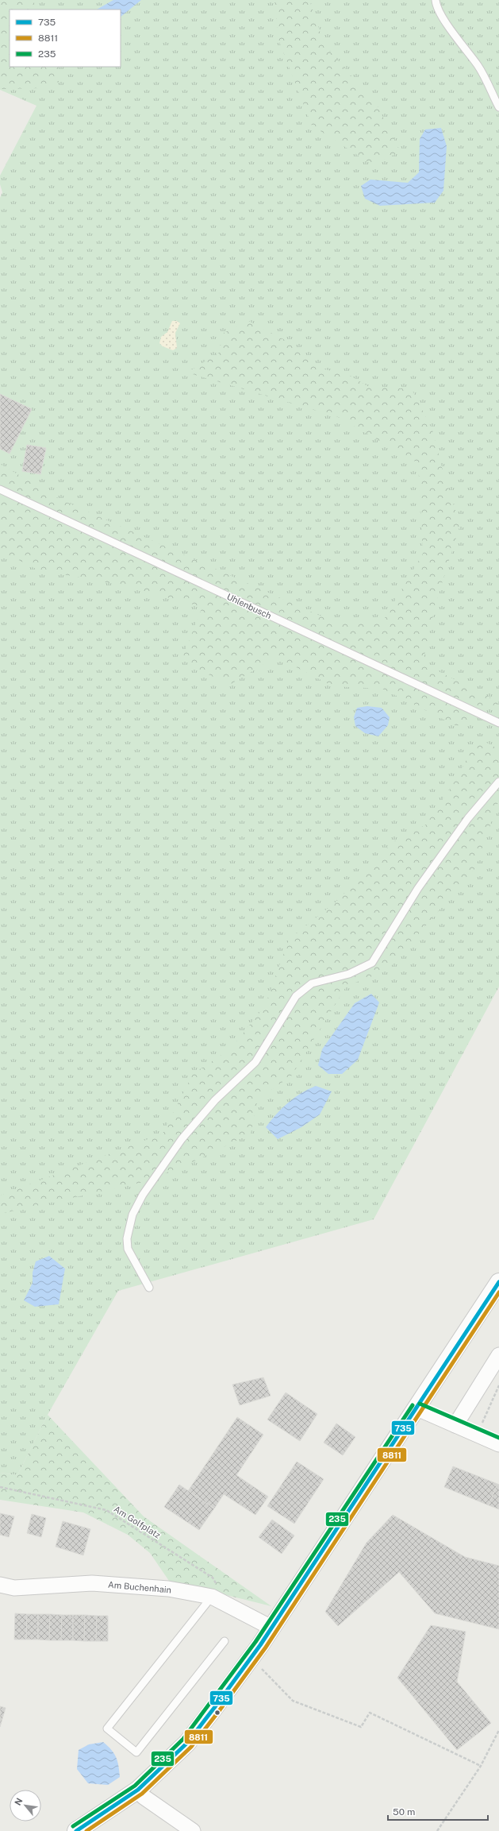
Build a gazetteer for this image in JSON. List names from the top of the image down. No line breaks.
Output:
{"streets":{"street":["Am Buchenhain"],"lane":["Uhlenbusch"],"path":["Am Golfplatz"]},"crossings":[["Am Golfplatz","Am Buchenhain"]],"lines":["transit line 735","transit line 8811","transit line 235"],"legend":["735","8811","235"],"scale_bar":"50 m","north":"top left"}
